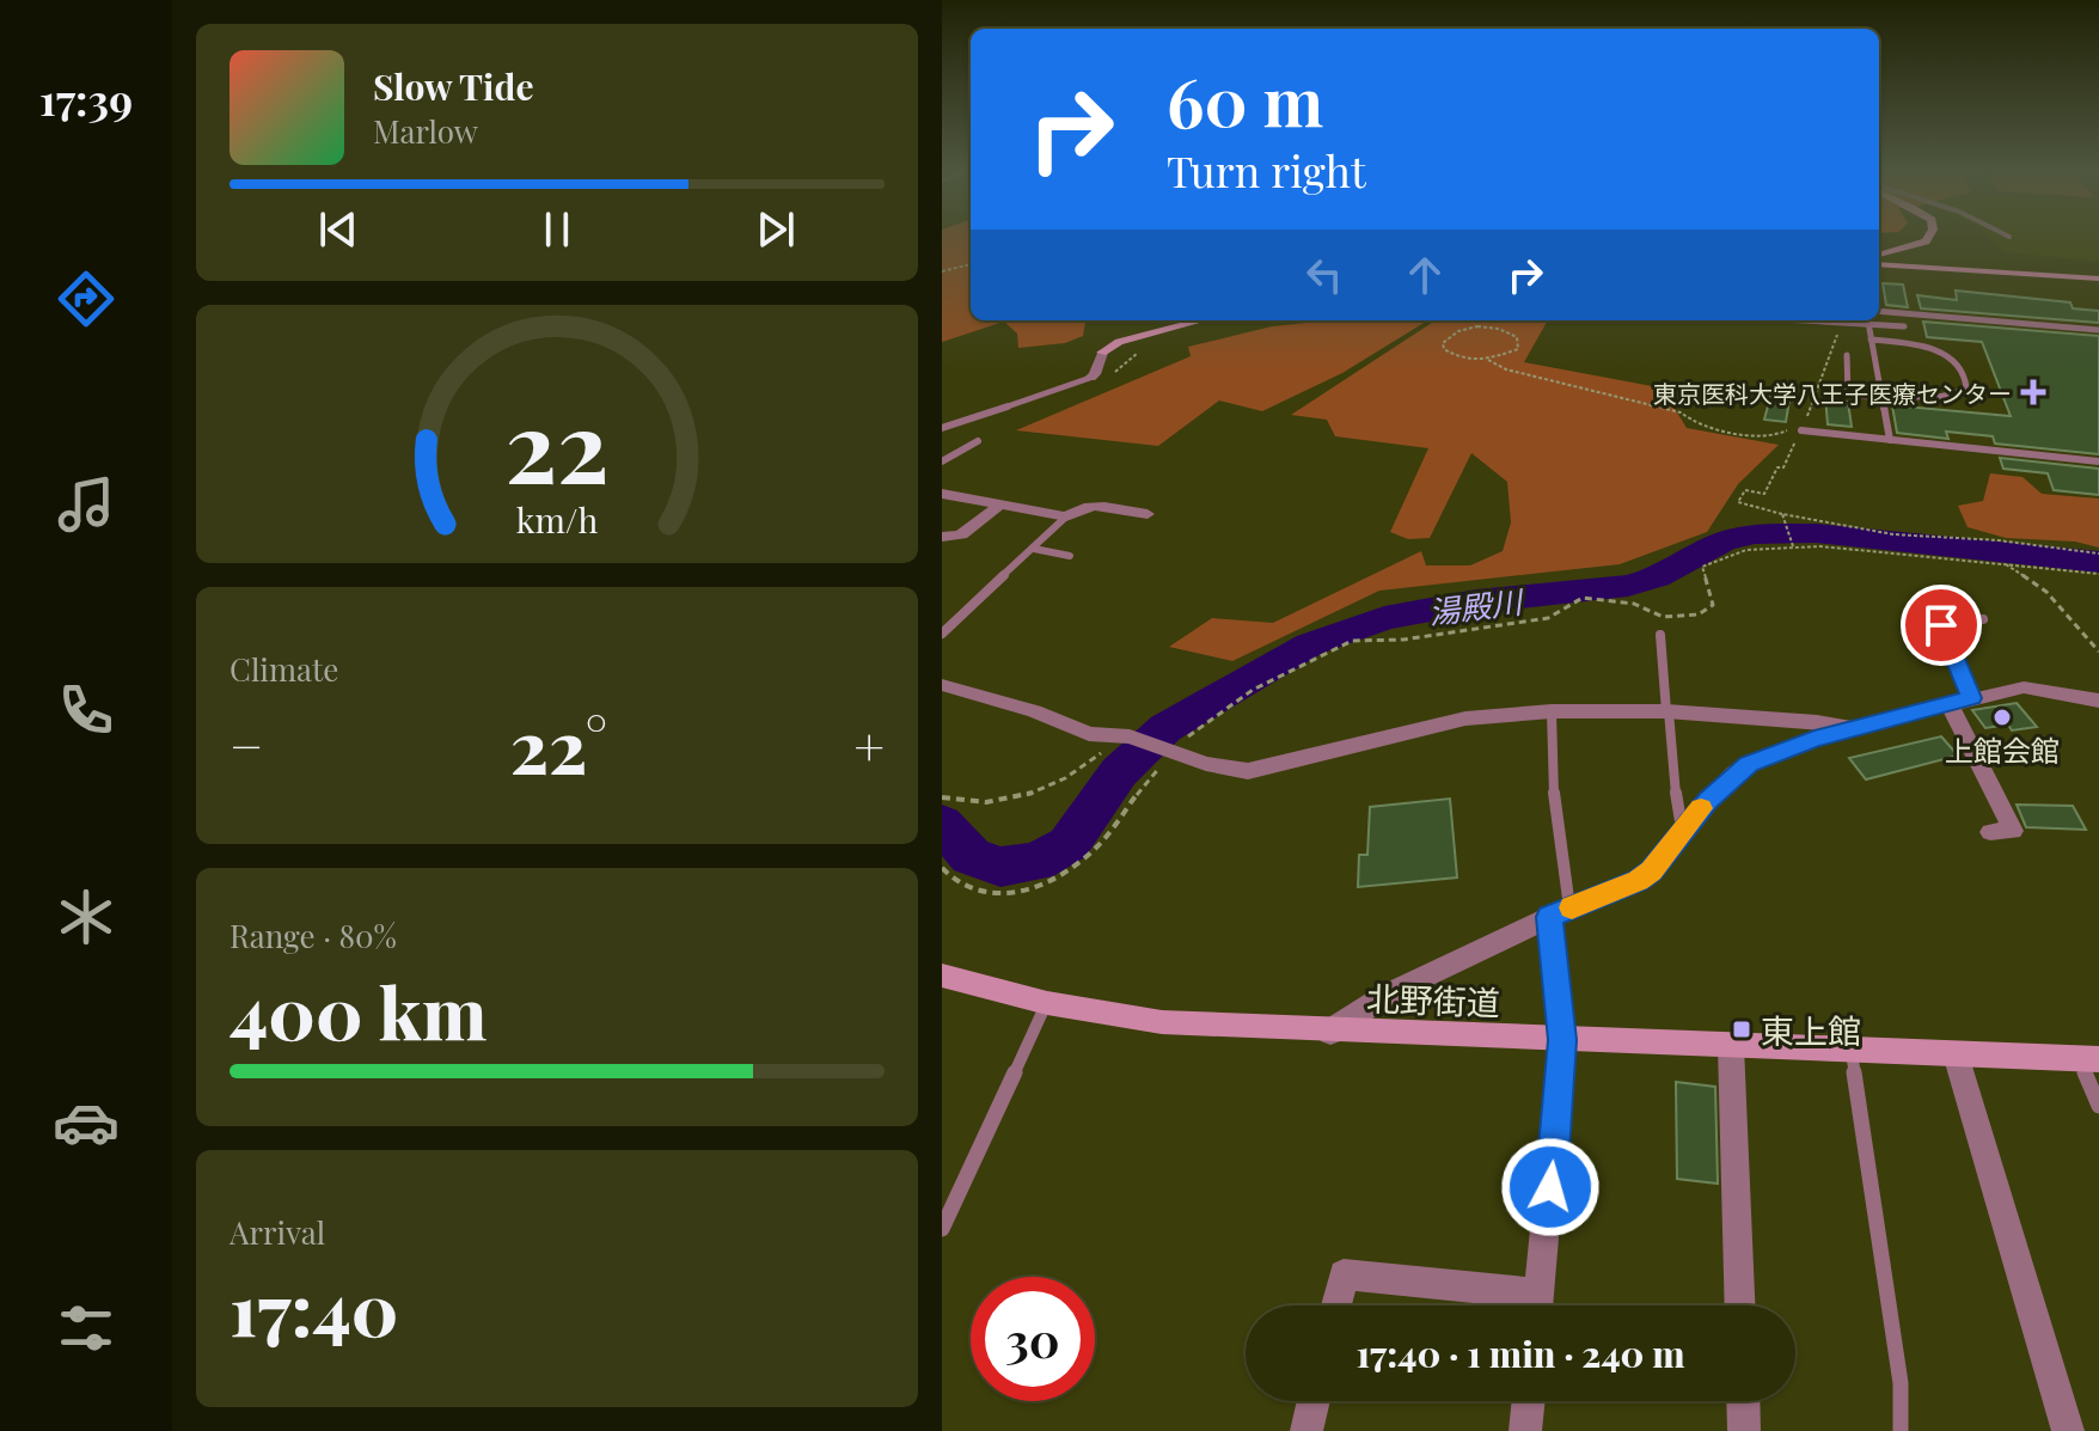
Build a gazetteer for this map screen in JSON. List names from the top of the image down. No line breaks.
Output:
{"streets":{"street":["北野街道"]},"water":["湯殿川"],"places":{"health":["東京医科大学八王子医療センター"],"other":["上館会館"],"transit":["東上館"]},"page":{"tabs":"17:39","turn":["60 m","Turn right"],"song":["Slow Tide","Marlow"],"tile":["Climate",["Range · 80%","400 km"],["Arrival","17:40"]],"heat":["−","22°","+"],"limit":"30","trip":"17:40 · 1 min · 240 m","gauge":["22","km/h"]}}
